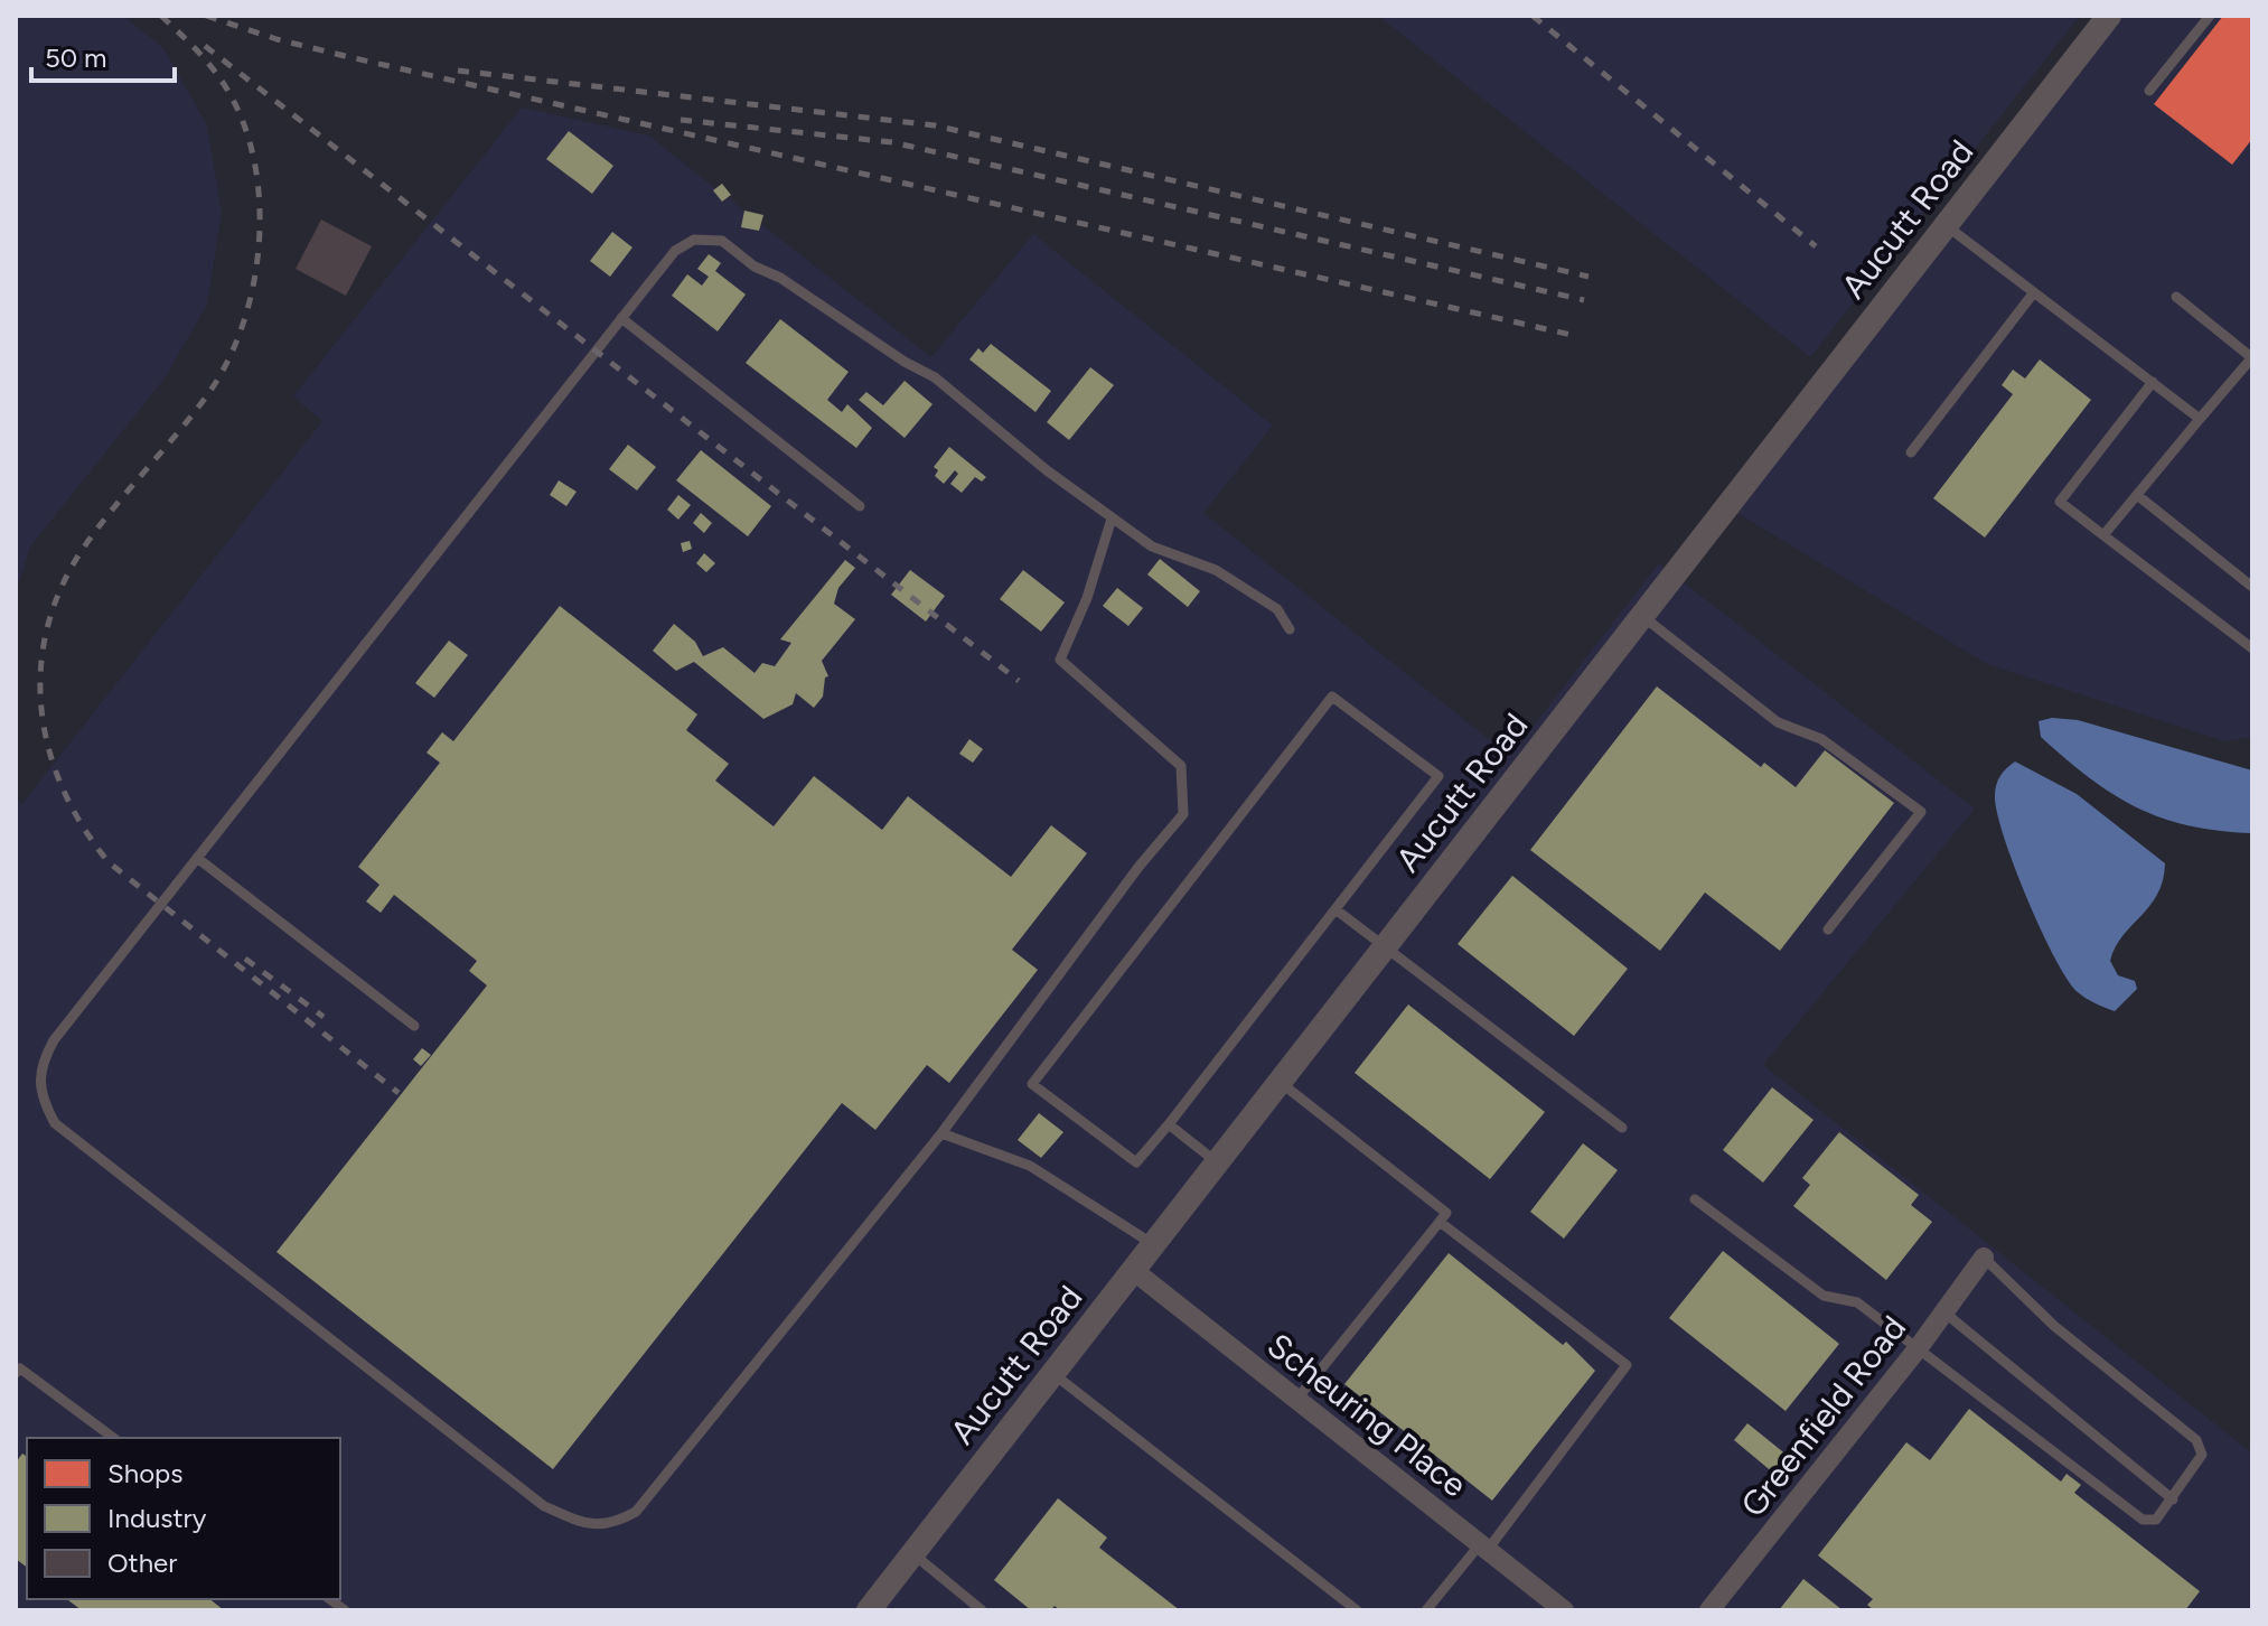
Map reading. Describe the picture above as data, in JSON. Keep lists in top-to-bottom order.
{
  "streets": {
    "street": ["Aucutt Road", "Scheuring Place", "Greenfield Road"]
  },
  "crossings": [
    ["Aucutt Road", "Scheuring Place"]
  ],
  "legend": ["Shops", "Industry", "Other"],
  "scale_bar": "50 m"
}
